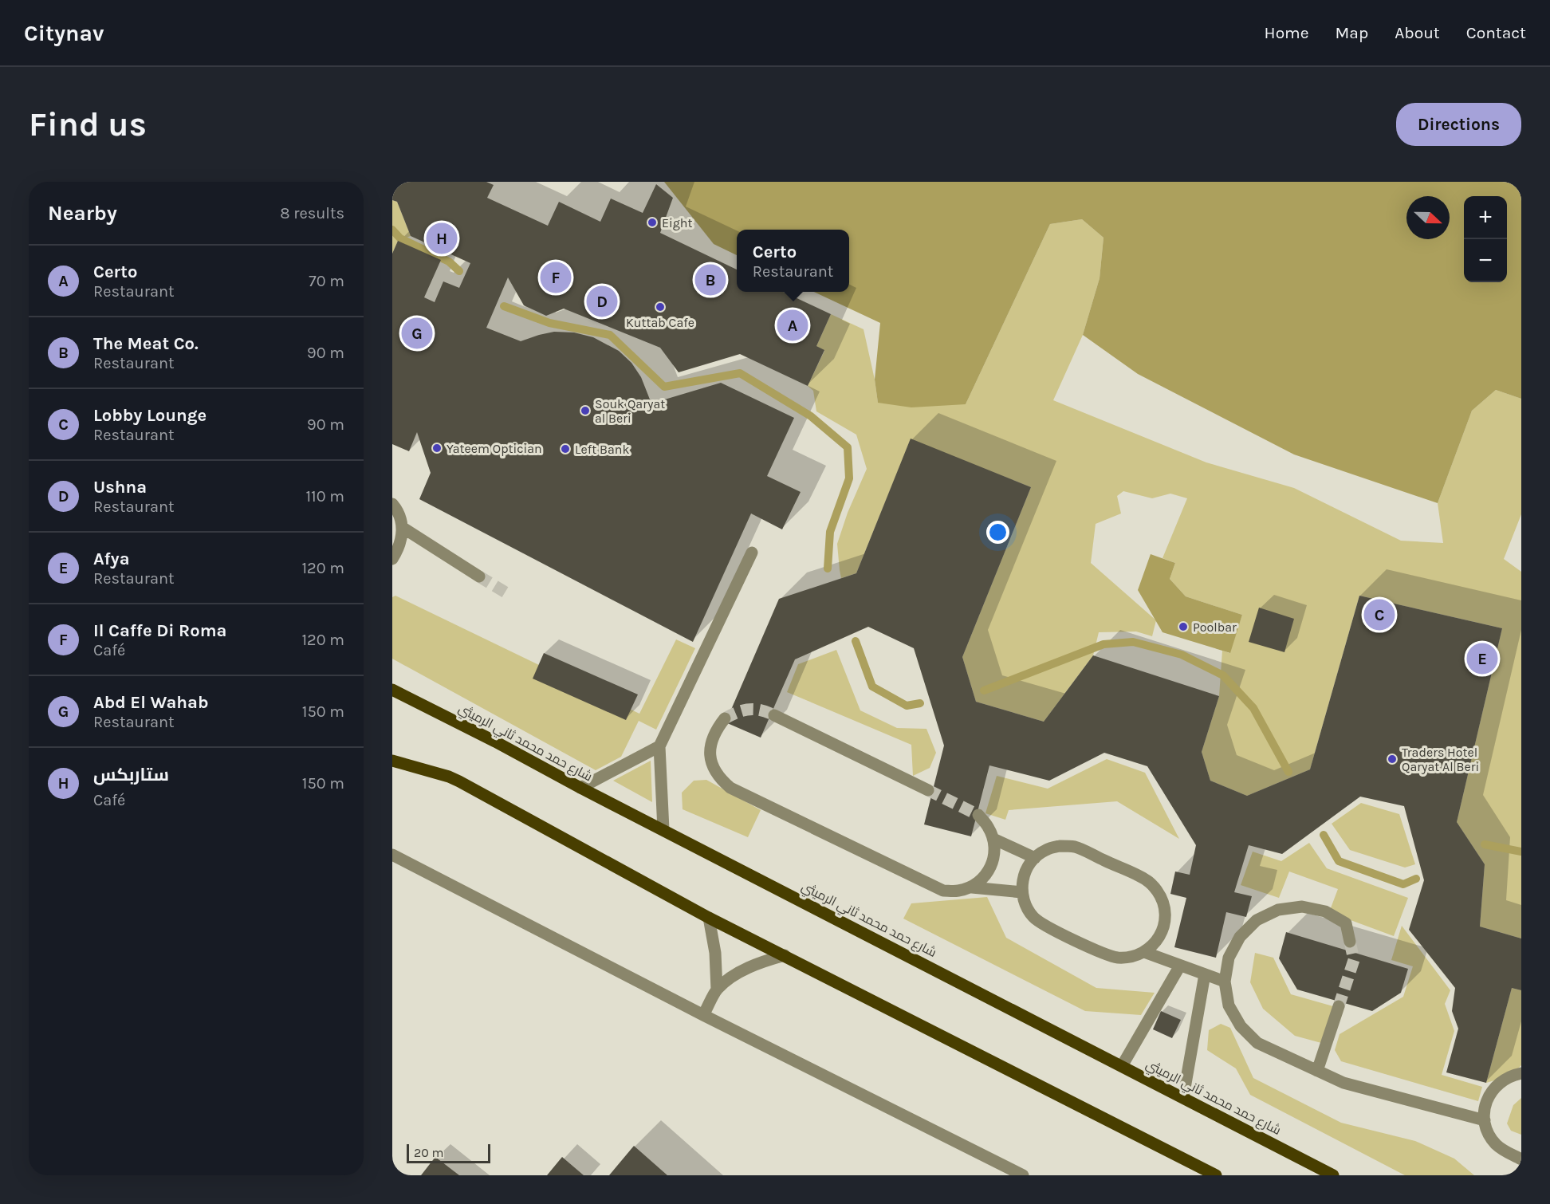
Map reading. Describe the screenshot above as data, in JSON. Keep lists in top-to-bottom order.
{
  "streets": {
    "main road": ["شارع حمد محمد ثاني الرميثي"]
  },
  "places": [
    "Eight",
    "Kuttab Cafe",
    "Souk Qaryat al Beri",
    "Yateem Optician",
    "Left Bank",
    "Poolbar",
    "Traders Hotel Qaryat Al Beri"
  ],
  "scale_bar": "20 m",
  "north": "right",
  "page": {
    "header": "Citynav",
    "nav": [
      "Home",
      "Map",
      "About",
      "Contact"
    ],
    "buttons": "Directions",
    "title": "Find us",
    "heading": ["Nearby", "8 results"],
    "map_buttons": ["+", "−"],
    "pins": [
      "H",
      "F",
      "B",
      "D",
      "A",
      "G",
      "C",
      "E"
    ],
    "popup": ["Certo", "Restaurant"],
    "list": [
      {
        "mark": "A",
        "name": "Certo",
        "note": "Restaurant",
        "value": "70 m"
      },
      {
        "mark": "B",
        "name": "The Meat Co.",
        "note": "Restaurant",
        "value": "90 m"
      },
      {
        "mark": "C",
        "name": "Lobby Lounge",
        "note": "Restaurant",
        "value": "90 m"
      },
      {
        "mark": "D",
        "name": "Ushna",
        "note": "Restaurant",
        "value": "110 m"
      },
      {
        "mark": "E",
        "name": "Afya",
        "note": "Restaurant",
        "value": "120 m"
      },
      {
        "mark": "F",
        "name": "Il Caffe Di Roma",
        "note": "Café",
        "value": "120 m"
      },
      {
        "mark": "G",
        "name": "Abd El Wahab",
        "note": "Restaurant",
        "value": "150 m"
      },
      {
        "mark": "H",
        "name": "ستاربكس",
        "note": "Café",
        "value": "150 m"
      }
    ],
    "scale": "20 m"
  }
}
